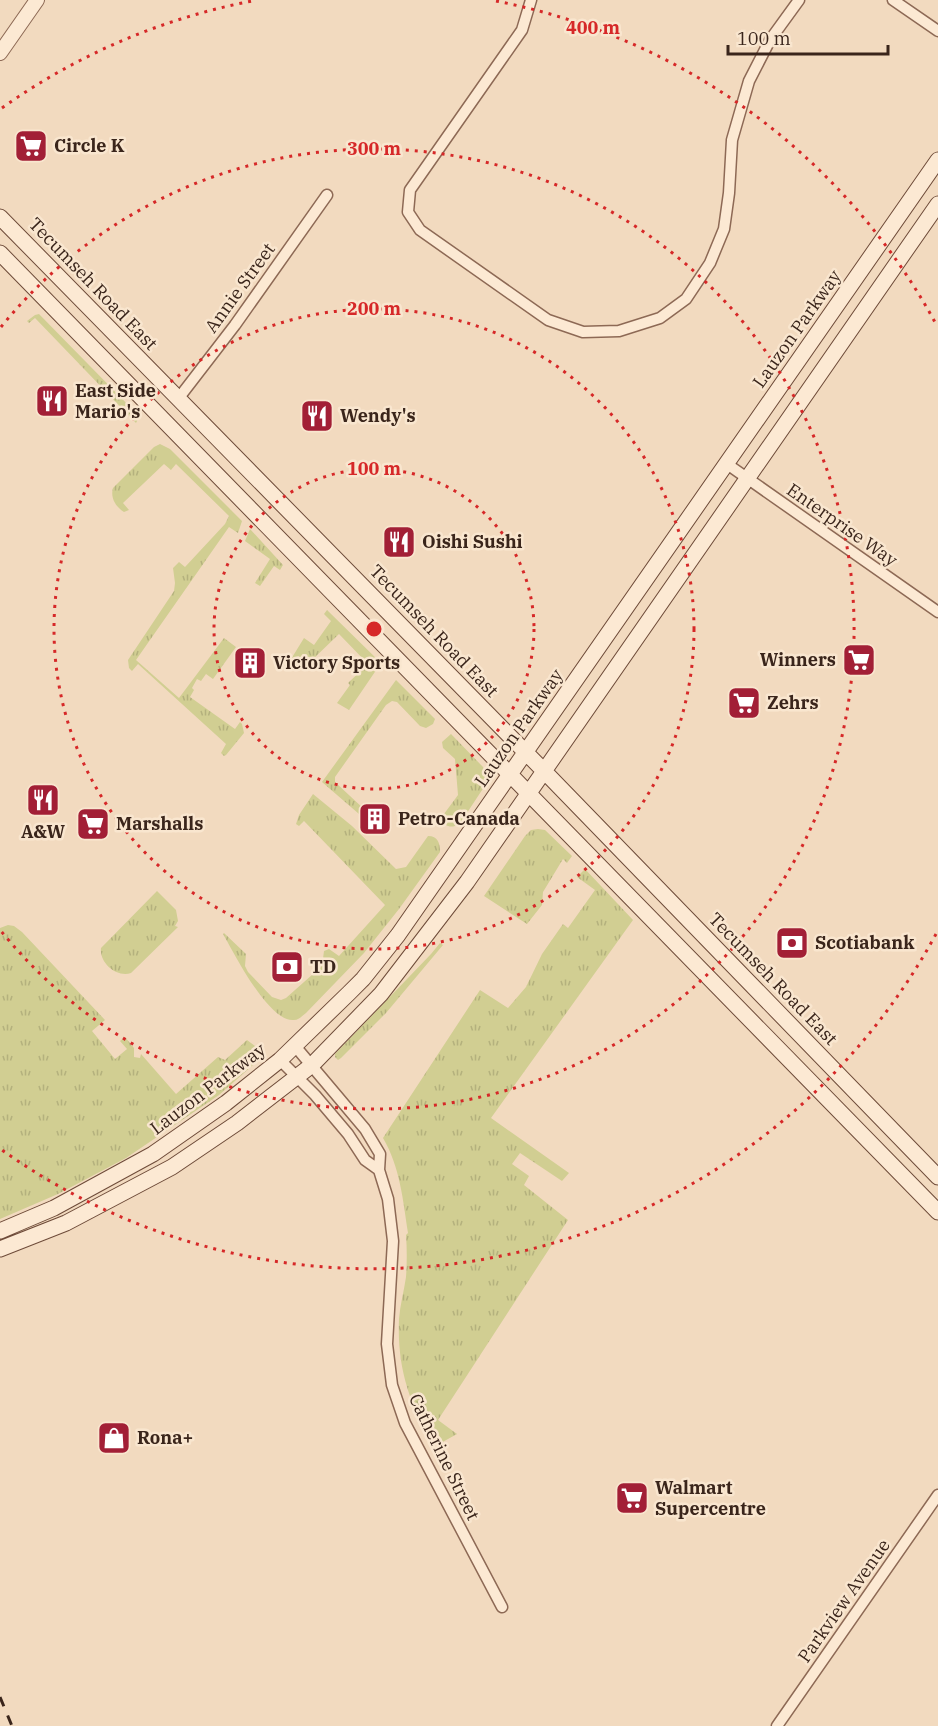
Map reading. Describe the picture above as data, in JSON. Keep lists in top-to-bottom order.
{
  "streets": {
    "main road": ["Tecumseh Road East", "Lauzon Parkway"],
    "street": [
      "Annie Street",
      "Enterprise Way",
      "Catherine Street",
      "Parkview Avenue"
    ]
  },
  "crossings": [
    ["Tecumseh Road East", "Annie Street"],
    ["Tecumseh Road East", "Lauzon Parkway"],
    ["Lauzon Parkway", "Enterprise Way"],
    ["Lauzon Parkway", "Catherine Street"]
  ],
  "places": {
    "supermarket": [
      "Circle K",
      "Winners",
      "Zehrs",
      "Marshalls",
      "Walmart Supercentre"
    ],
    "restaurant": [
      "East Side Mario's",
      "Wendy's",
      "Oishi Sushi",
      "A&W"
    ],
    "building": ["Victory Sports", "Petro-Canada"],
    "bank": ["Scotiabank", "TD"],
    "shop": ["Rona+"]
  },
  "scale_bar": "100 m",
  "rings": [
    "400 m",
    "300 m",
    "200 m",
    "100 m"
  ]
}
